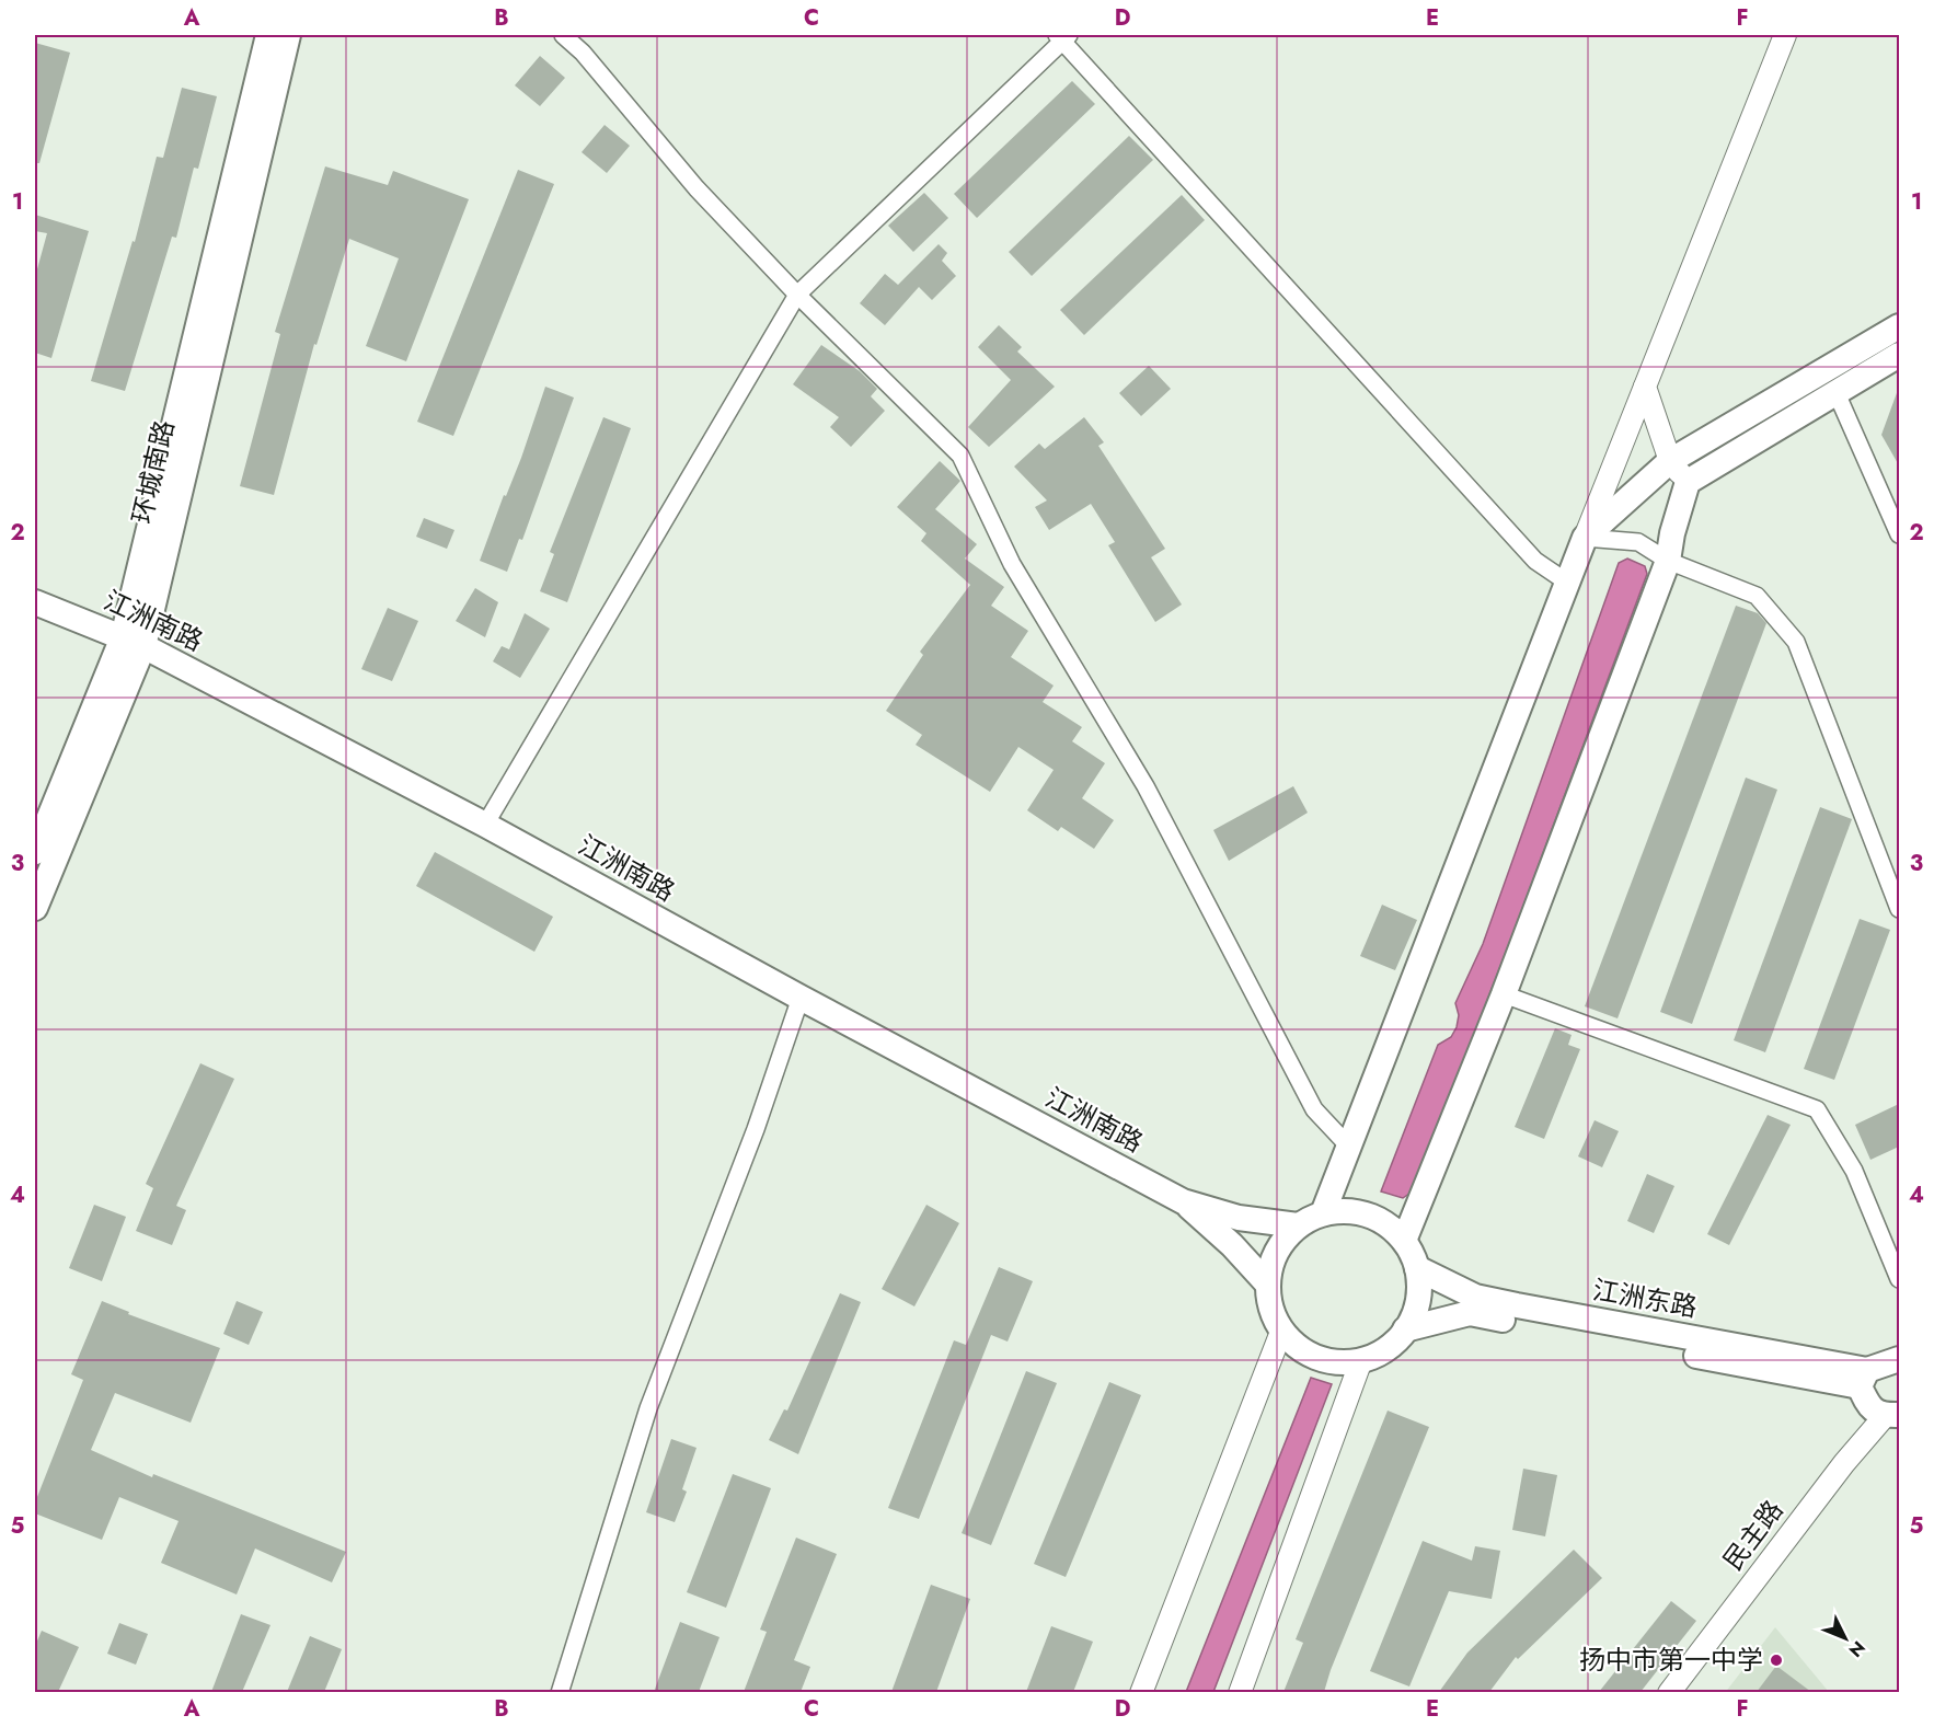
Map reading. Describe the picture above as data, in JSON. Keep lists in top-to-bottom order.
{
  "streets": {
    "main road": ["环城南路", "江洲南路", "江洲东路"],
    "street": ["民主路"]
  },
  "crossings": [
    ["环城南路", "江洲南路"]
  ],
  "places": ["扬中市第一中学"],
  "north": "bottom right",
  "grid": {
    "columns": [
      "A",
      "B",
      "C",
      "D",
      "E",
      "F"
    ],
    "rows": [
      "1",
      "2",
      "3",
      "4",
      "5"
    ]
  }
}
